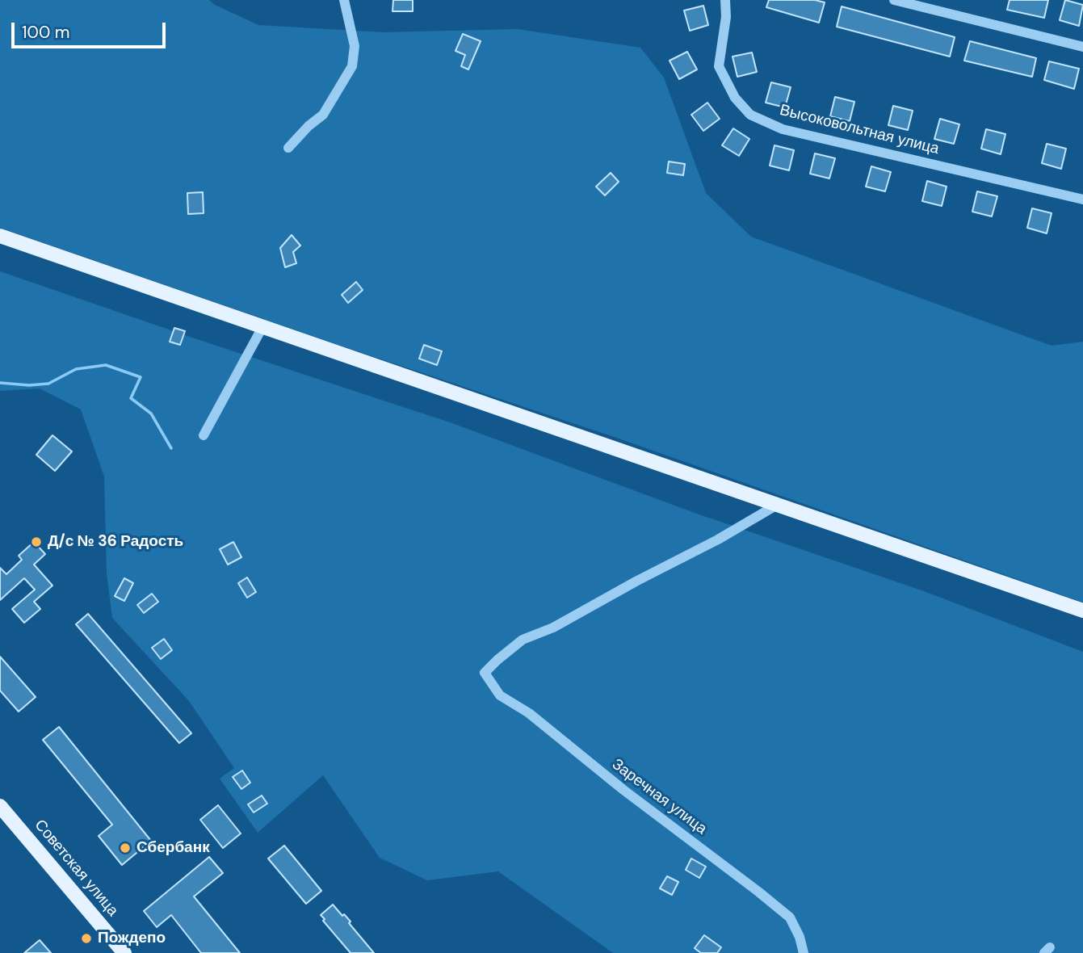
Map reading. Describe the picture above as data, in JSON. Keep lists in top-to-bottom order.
{
  "streets": {
    "main road": ["Советская улица"],
    "street": ["Высоковольтная улица", "Заречная улица"]
  },
  "places": ["Д/с № 36 Радость", "Сбербанк", "Пождепо"],
  "scale_bar": "100 m"
}
